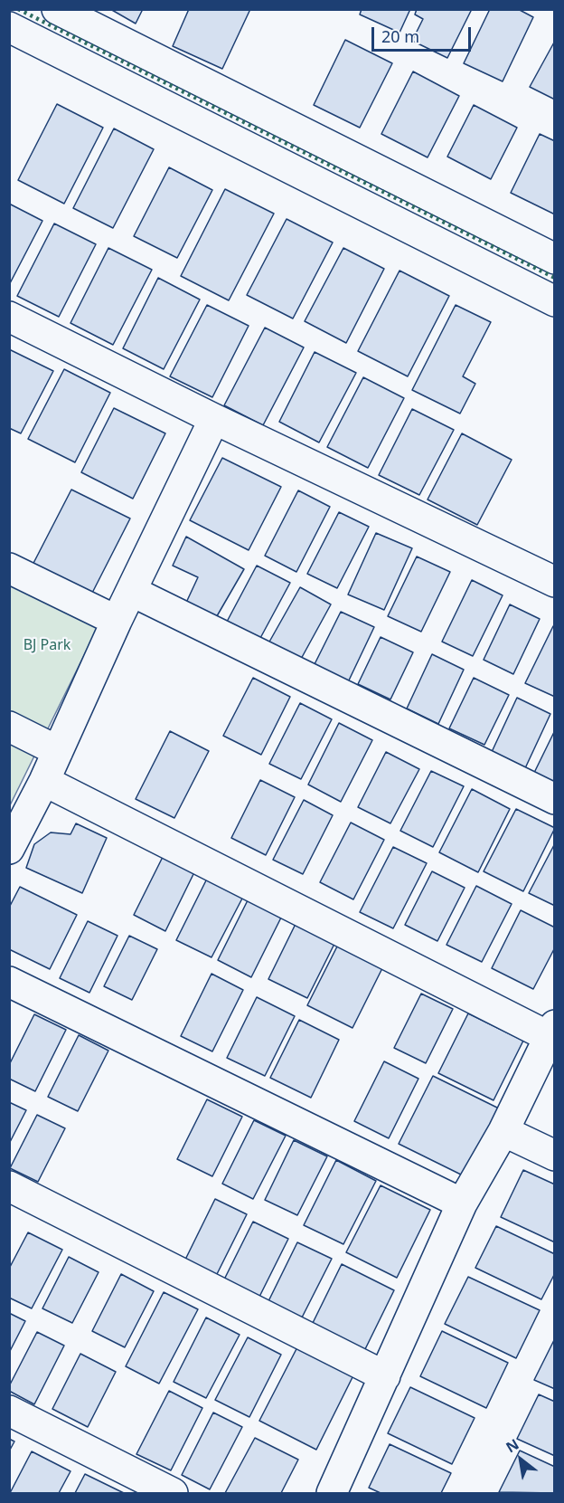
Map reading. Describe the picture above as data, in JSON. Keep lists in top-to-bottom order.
{
  "parks": ["BJ Park"],
  "scale_bar": "20 m",
  "north": "top left"
}
